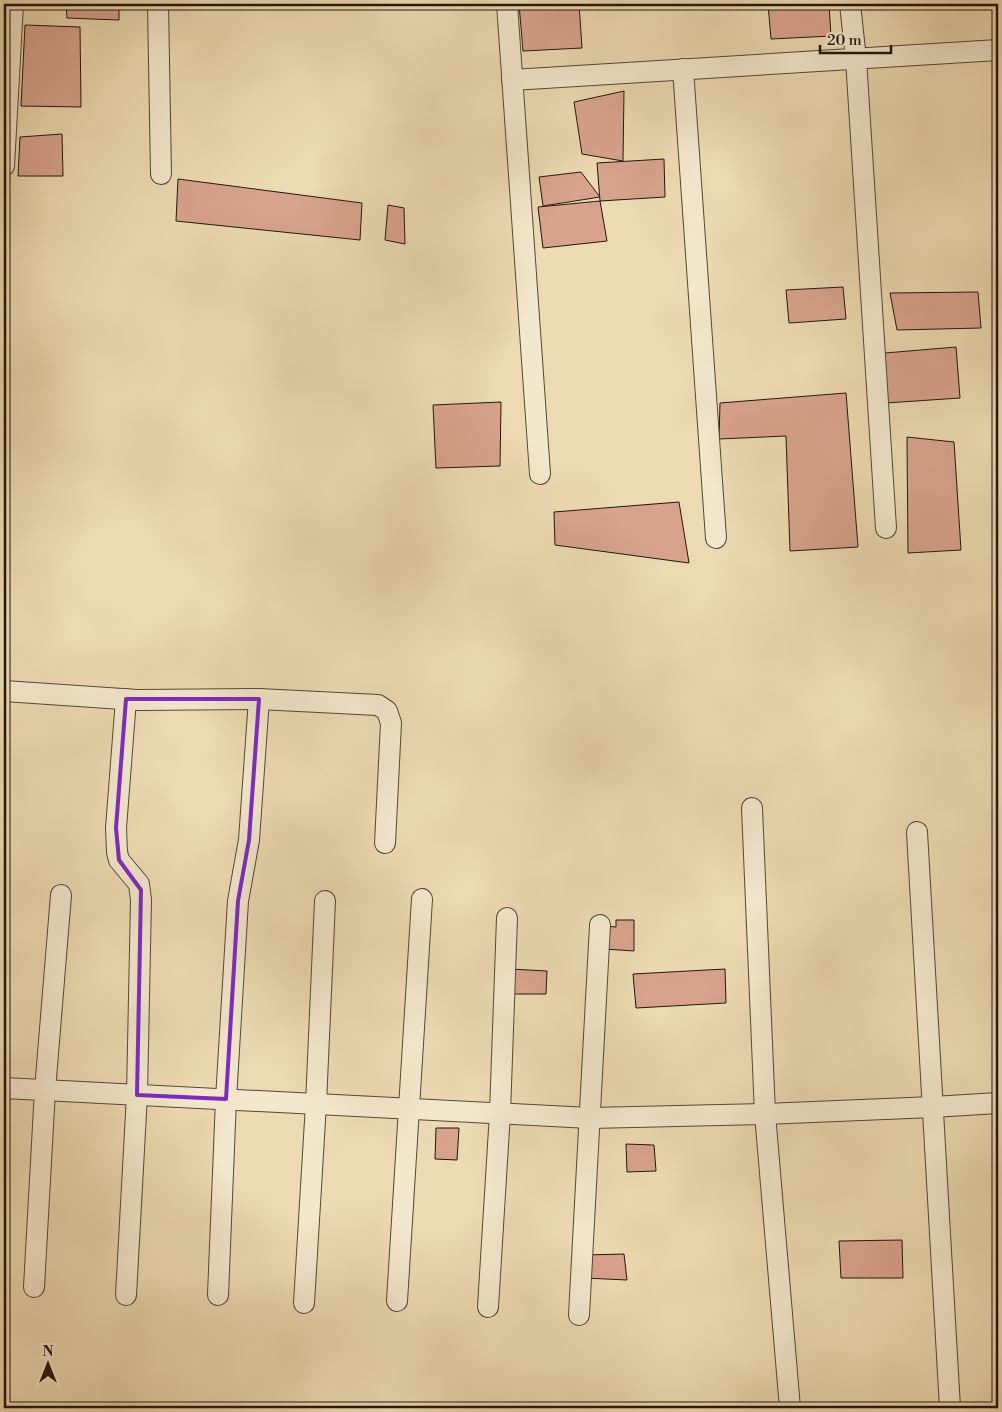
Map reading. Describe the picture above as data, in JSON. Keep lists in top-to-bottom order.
{
  "scale_bar": "20 m",
  "north": "top"
}
